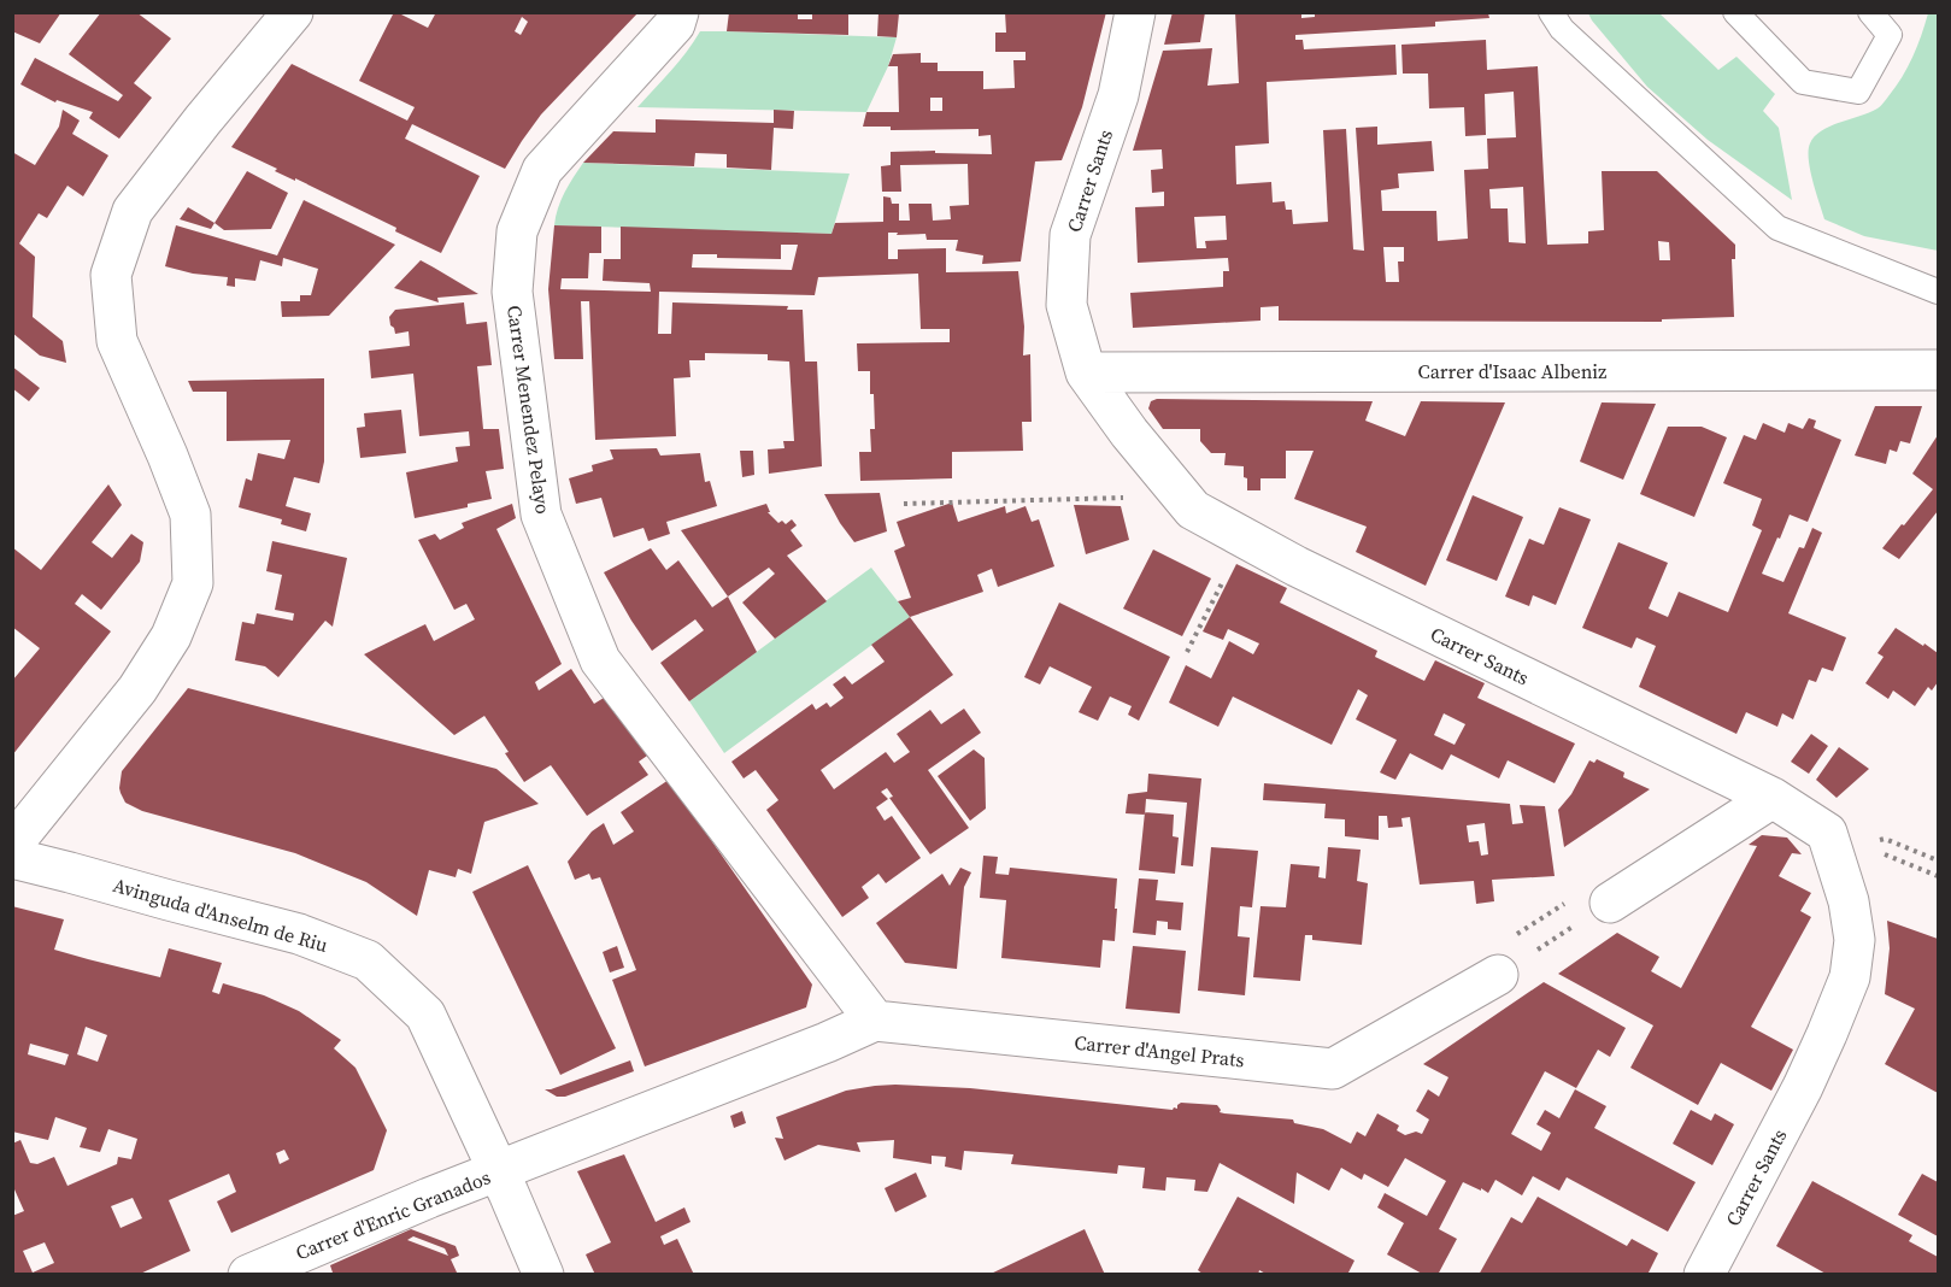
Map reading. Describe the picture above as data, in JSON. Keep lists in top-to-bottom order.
{
  "streets": {
    "street": [
      "Carrer Sants",
      "Carrer d'Isaac Albeniz",
      "Carrer Menendez Pelayo",
      "Avinguda d'Anselm de Riu",
      "Carrer d'Angel Prats",
      "Carrer d'Enric Granados"
    ]
  },
  "crossings": [
    ["Carrer Sants", "Carrer d'Isaac Albeniz"],
    ["Carrer Menendez Pelayo", "Carrer d'Angel Prats"],
    ["Avinguda d'Anselm de Riu", "Carrer d'Enric Granados"]
  ]
}
